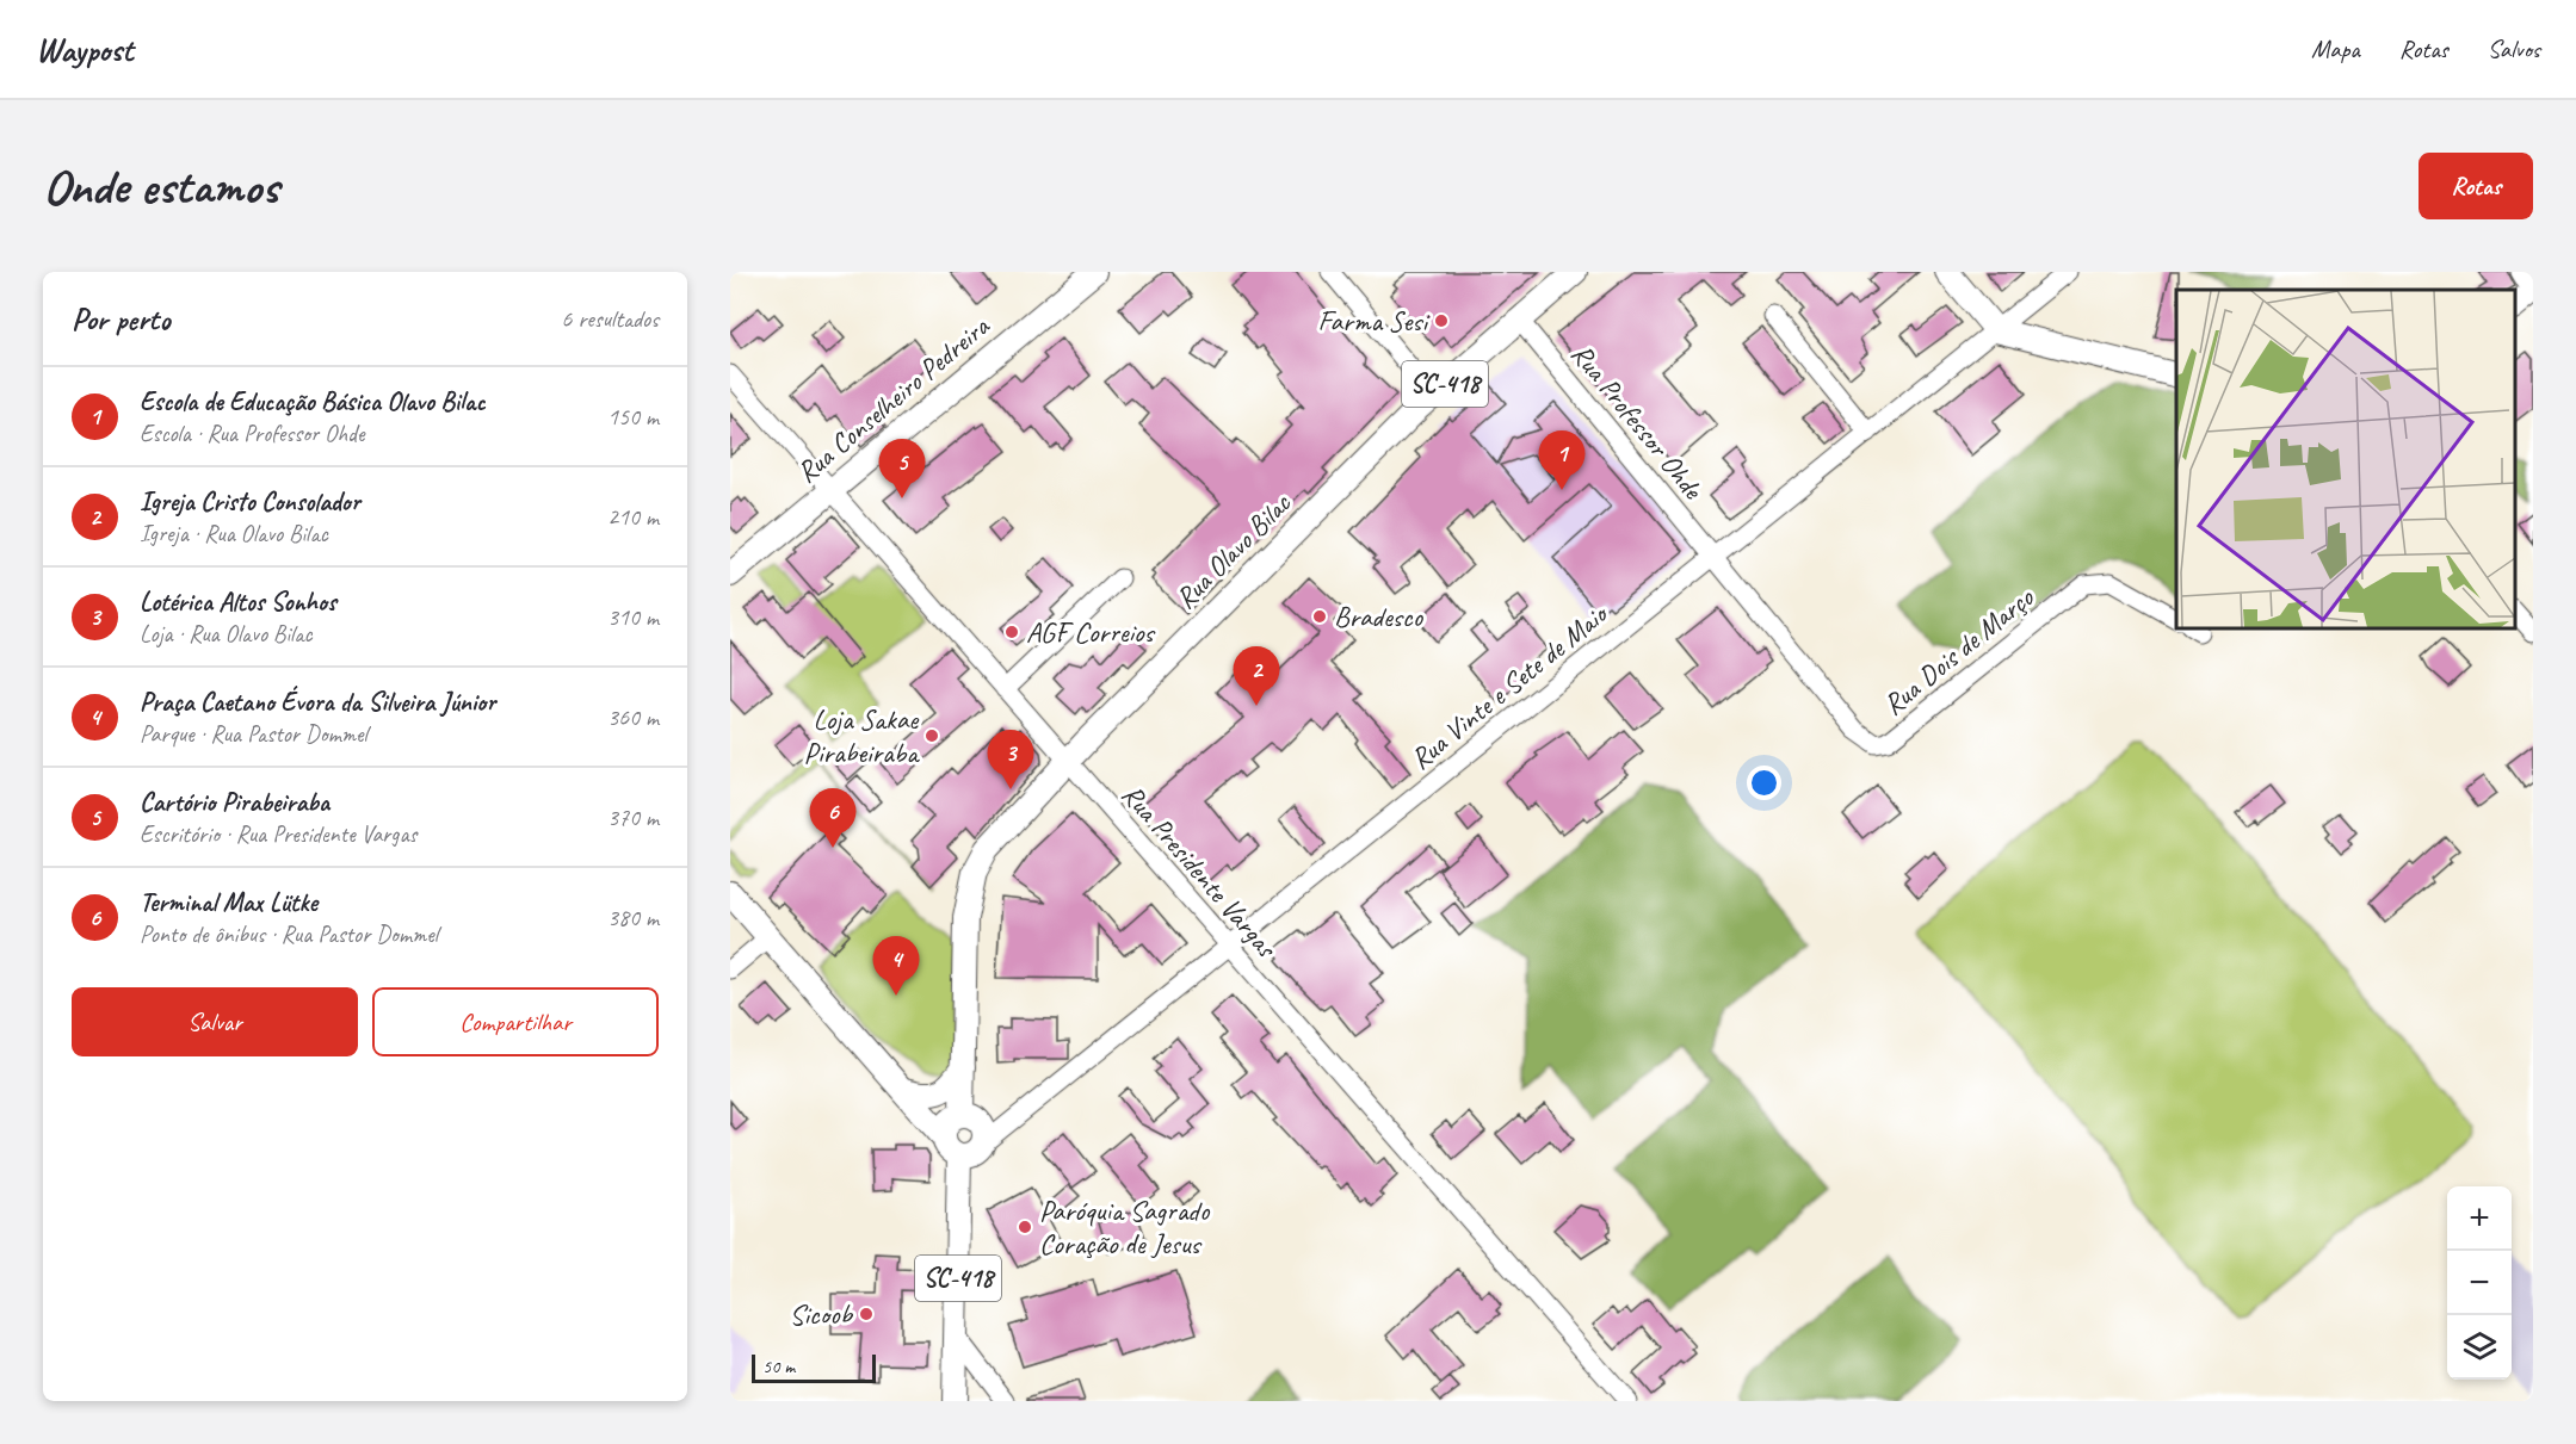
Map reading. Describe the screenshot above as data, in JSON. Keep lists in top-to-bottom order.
{
  "streets": {
    "main road": ["SC-418", "Rua Conselheiro Pedreira", "Rua Olavo Bilac"],
    "street": [
      "Rua Professor Ohde",
      "Rua Dois de Março",
      "Rua Vinte e Sete de Maio",
      "Rua Presidente Vargas"
    ]
  },
  "crossings": [
    ["SC-418", "Rua Olavo Bilac"],
    ["SC-418", "Rua Vinte e Sete de Maio"],
    ["Rua Conselheiro Pedreira", "Rua Presidente Vargas"],
    ["Rua Professor Ohde", "Rua Olavo Bilac"],
    ["Rua Professor Ohde", "Rua Dois de Março"],
    ["Rua Professor Ohde", "Rua Vinte e Sete de Maio"],
    ["Rua Olavo Bilac", "Rua Vinte e Sete de Maio"],
    ["Rua Olavo Bilac", "Rua Presidente Vargas"],
    ["Rua Dois de Março", "Rua Vinte e Sete de Maio"],
    ["Rua Vinte e Sete de Maio", "Rua Presidente Vargas"]
  ],
  "places": [
    "Farma Sesi",
    "Bradesco",
    "AGF Correios",
    "Loja Sakae Pirabeiraba",
    "Paróquia Sagrado Coração de Jesus",
    "Sicoob"
  ],
  "scale_bar": "50 m",
  "page": {
    "header": "Waypost",
    "nav": ["Mapa", "Rotas", "Salvos"],
    "buttons": [
      "Rotas",
      ["Salvar", "Compartilhar"]
    ],
    "title": "Onde estamos",
    "heading": ["Por perto", "6 resultados"],
    "list": [
      {
        "mark": "1",
        "name": "Escola de Educação Básica Olavo Bilac",
        "note": "Escola · Rua Professor Ohde",
        "value": "150 m"
      },
      {
        "mark": "2",
        "name": "Igreja Cristo Consolador",
        "note": "Igreja · Rua Olavo Bilac",
        "value": "210 m"
      },
      {
        "mark": "3",
        "name": "Lotérica Altos Sonhos",
        "note": "Loja · Rua Olavo Bilac",
        "value": "310 m"
      },
      {
        "mark": "4",
        "name": "Praça Caetano Évora da Silveira Júnior",
        "note": "Parque · Rua Pastor Dommel",
        "value": "360 m"
      },
      {
        "mark": "5",
        "name": "Cartório Pirabeiraba",
        "note": "Escritório · Rua Presidente Vargas",
        "value": "370 m"
      },
      {
        "mark": "6",
        "name": "Terminal Max Lütke",
        "note": "Ponto de ônibus · Rua Pastor Dommel",
        "value": "380 m"
      }
    ],
    "pins": [
      "1",
      "5",
      "2",
      "3",
      "6",
      "4"
    ],
    "map_buttons": ["+", "−"],
    "scale": "50 m"
  }
}
